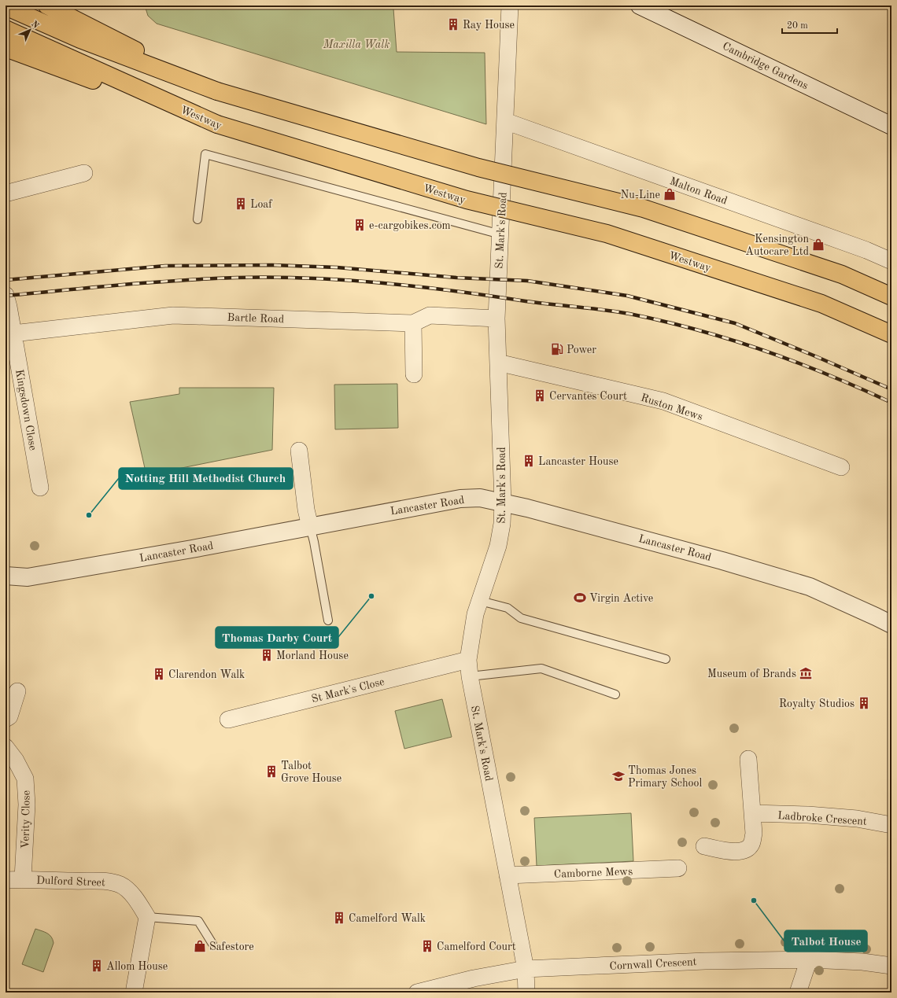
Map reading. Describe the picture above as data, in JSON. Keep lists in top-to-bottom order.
{
  "streets": {
    "highway": ["Westway"],
    "street": [
      "Cambridge Gardens",
      "Malton Road",
      "St. Mark's Road",
      "Bartle Road",
      "Ruston Mews",
      "Kingsdown Close",
      "Lancaster Road",
      "St Mark's Close",
      "Ladbroke Crescent",
      "Verity Close",
      "Camborne Mews",
      "Dulford Street",
      "Cornwall Crescent"
    ]
  },
  "crossings": [
    ["Malton Road", "St. Mark's Road"],
    ["St. Mark's Road", "Bartle Road"],
    ["St. Mark's Road", "Ruston Mews"],
    ["St. Mark's Road", "Lancaster Road"],
    ["St. Mark's Road", "St Mark's Close"],
    ["St. Mark's Road", "Camborne Mews"],
    ["St. Mark's Road", "Cornwall Crescent"],
    ["Bartle Road", "Kingsdown Close"],
    ["Verity Close", "Dulford Street"]
  ],
  "parks": ["Maxilla Walk"],
  "places": {
    "building": [
      "Ray House",
      "Loaf",
      "e-cargobikes.com",
      "Cervantes Court",
      "Lancaster House",
      "Morland House",
      "Clarendon Walk",
      "Royalty Studios",
      "Talbot Grove House",
      "Camelford Walk",
      "Camelford Court",
      "Allom House"
    ],
    "shop": ["Nu-Line", "Kensington Autocare Ltd", "Safestore"],
    "fuel station": ["Power"],
    "other": ["Notting Hill Methodist Church", "Thomas Darby Court", "Talbot House"],
    "sports": ["Virgin Active"],
    "museum": ["Museum of Brands"],
    "school or university": ["Thomas Jones Primary School"]
  },
  "scale_bar": "20 m",
  "north": "top right"
}
